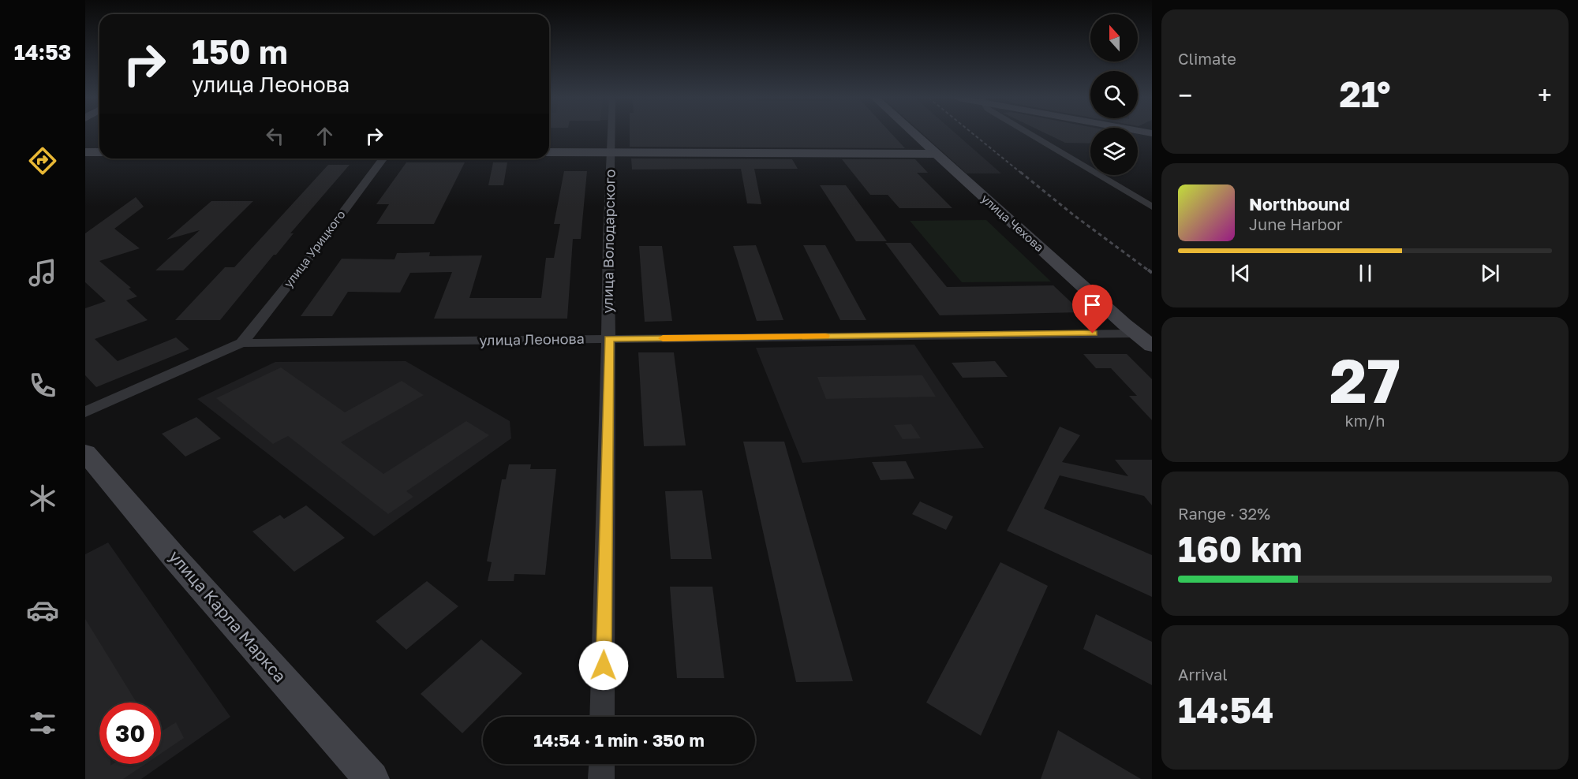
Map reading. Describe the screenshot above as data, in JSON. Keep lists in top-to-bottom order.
{
  "streets": {
    "street": [
      "улица Чехова",
      "улица Володарского",
      "улица Урицкого",
      "улица Леонова",
      "улица Карла Маркса"
    ]
  },
  "crossings": [
    ["улица Чехова", "улица Леонова"],
    ["улица Володарского", "улица Леонова"],
    ["улица Урицкого", "улица Леонова"]
  ],
  "north": "top",
  "page": {
    "tabs": "14:53",
    "tile": [
      "Climate",
      ["27", "km/h"],
      ["Range · 32%", "160 km"],
      ["Arrival", "14:54"]
    ],
    "turn": ["150 m", "улица Леонова"],
    "heat": ["−", "21°", "+"],
    "song": ["Northbound", "June Harbor"],
    "limit": "30",
    "trip": "14:54 · 1 min · 350 m"
  }
}
